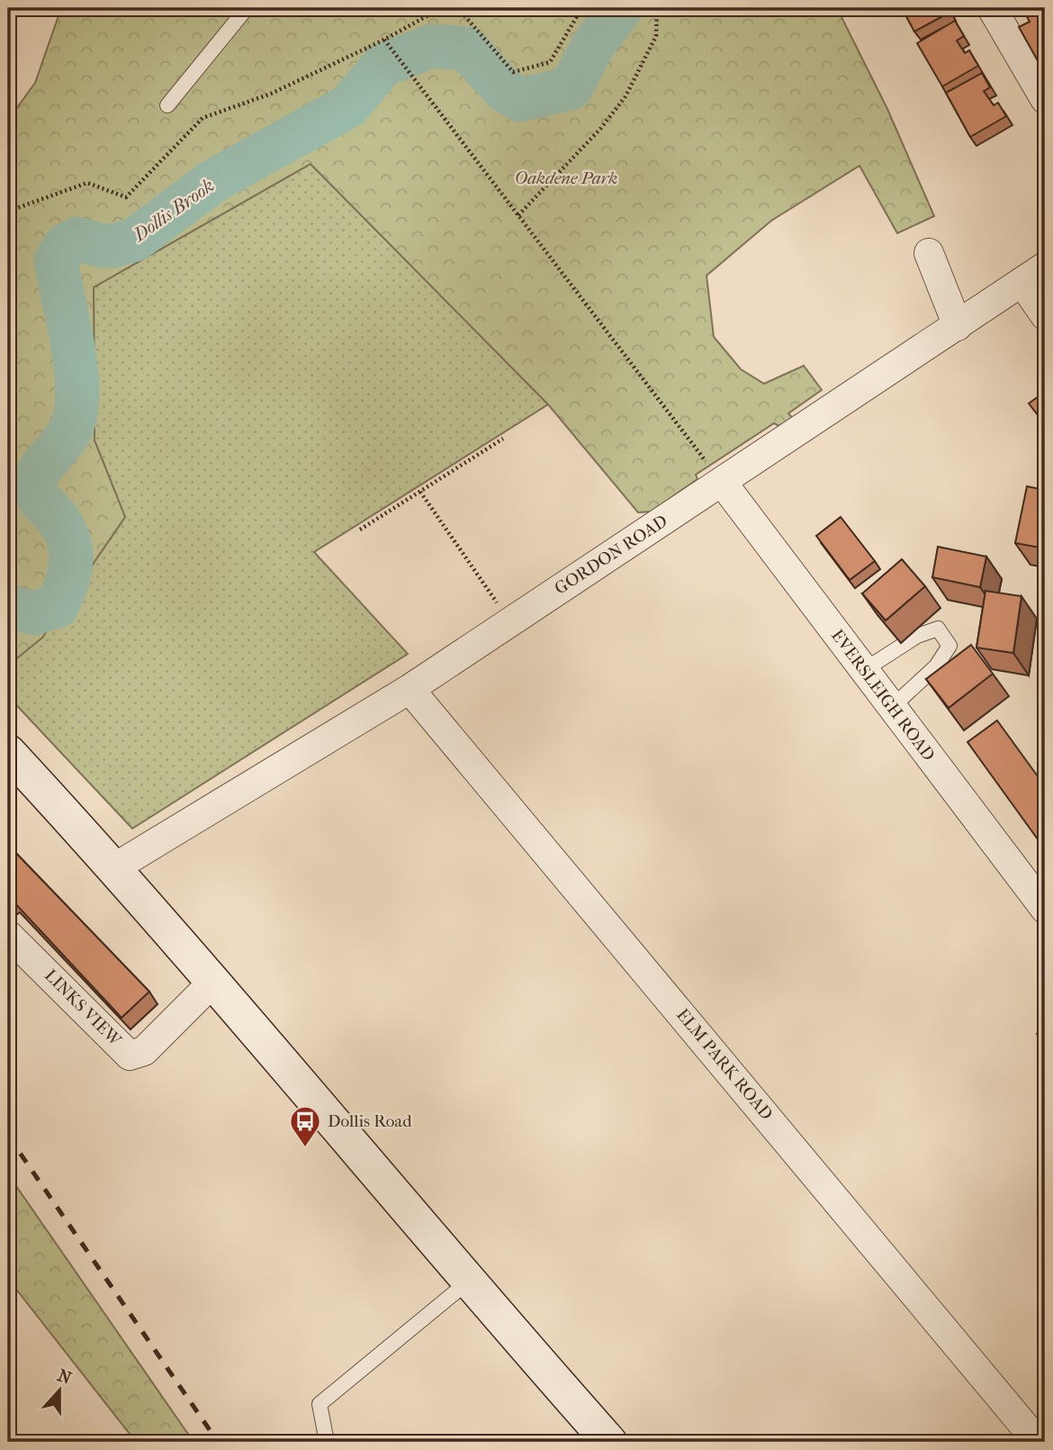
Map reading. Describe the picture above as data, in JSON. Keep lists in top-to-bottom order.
{
  "streets": {
    "street": [
      "GORDON ROAD",
      "EVERSLEIGH ROAD",
      "LINKS VIEW",
      "ELM PARK ROAD"
    ]
  },
  "crossings": [
    ["GORDON ROAD", "EVERSLEIGH ROAD"],
    ["GORDON ROAD", "ELM PARK ROAD"]
  ],
  "water": ["Dollis Brook"],
  "parks": ["Oakdene Park"],
  "places": {
    "bus stop": ["Dollis Road"]
  },
  "north": "top"
}
